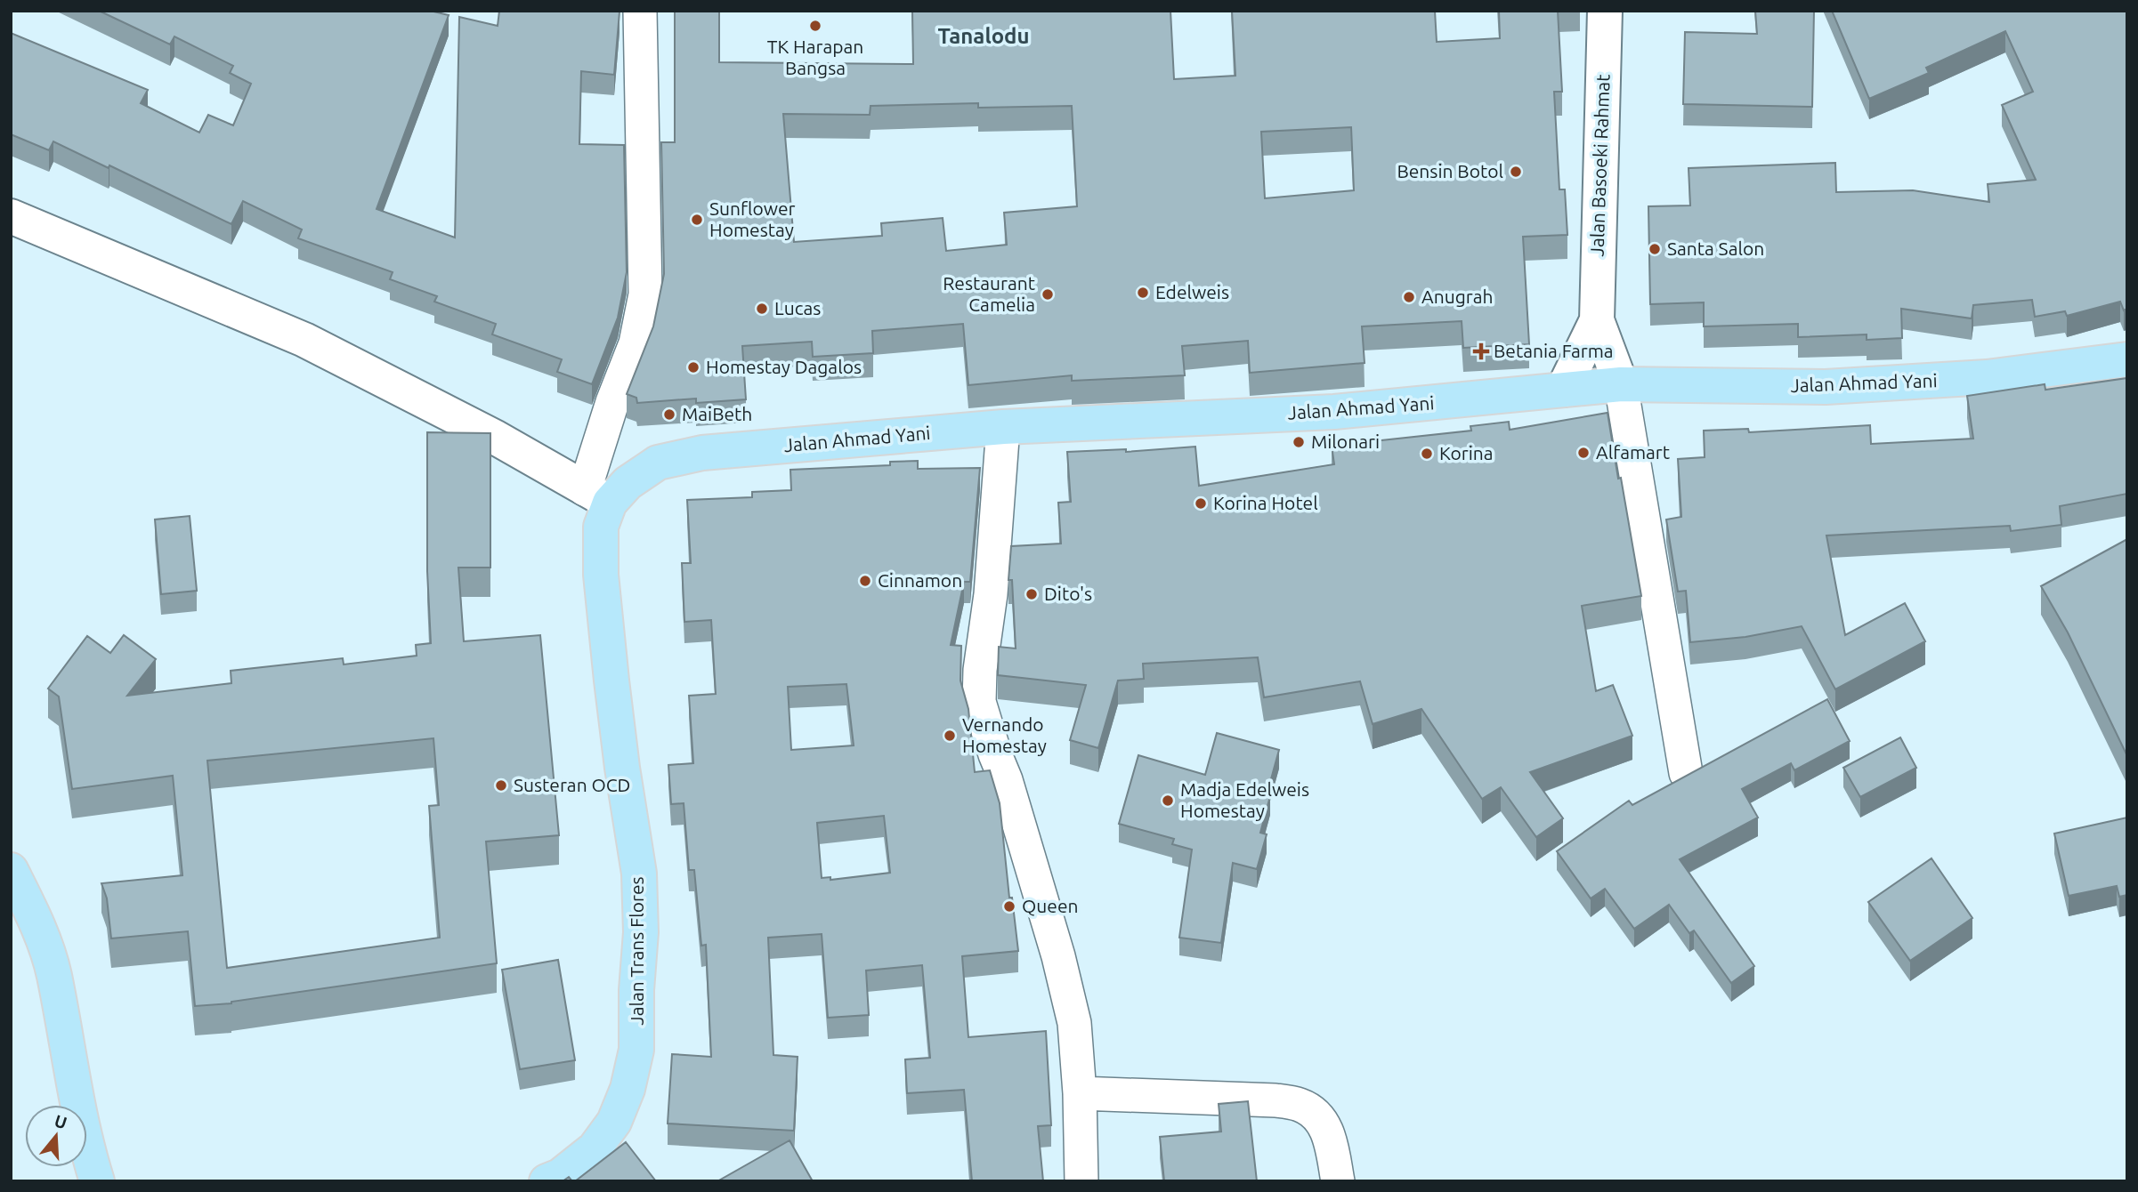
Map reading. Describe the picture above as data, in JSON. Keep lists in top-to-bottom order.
{
  "streets": {
    "highway": ["Jalan Ahmad Yani", "Jalan Trans Flores"],
    "street": ["Jalan Basoeki Rahmat"]
  },
  "crossings": [
    ["Jalan Ahmad Yani", "Jalan Trans Flores"]
  ],
  "districts": ["Tanalodu"],
  "places": {
    "other": [
      "TK Harapan Bangsa",
      "Bensin Botol",
      "Sunflower Homestay",
      "Santa Salon",
      "Edelweis",
      "Restaurant Camelia",
      "Anugrah",
      "Lucas",
      "Homestay Dagalos",
      "MaiBeth",
      "Milonari",
      "Alfamart",
      "Korina",
      "Korina Hotel",
      "Cinnamon",
      "Dito's",
      "Vernando Homestay",
      "Susteran OCD",
      "Madja Edelweis Homestay",
      "Queen"
    ],
    "health": ["Betania Farma"]
  },
  "north": "top"
}
